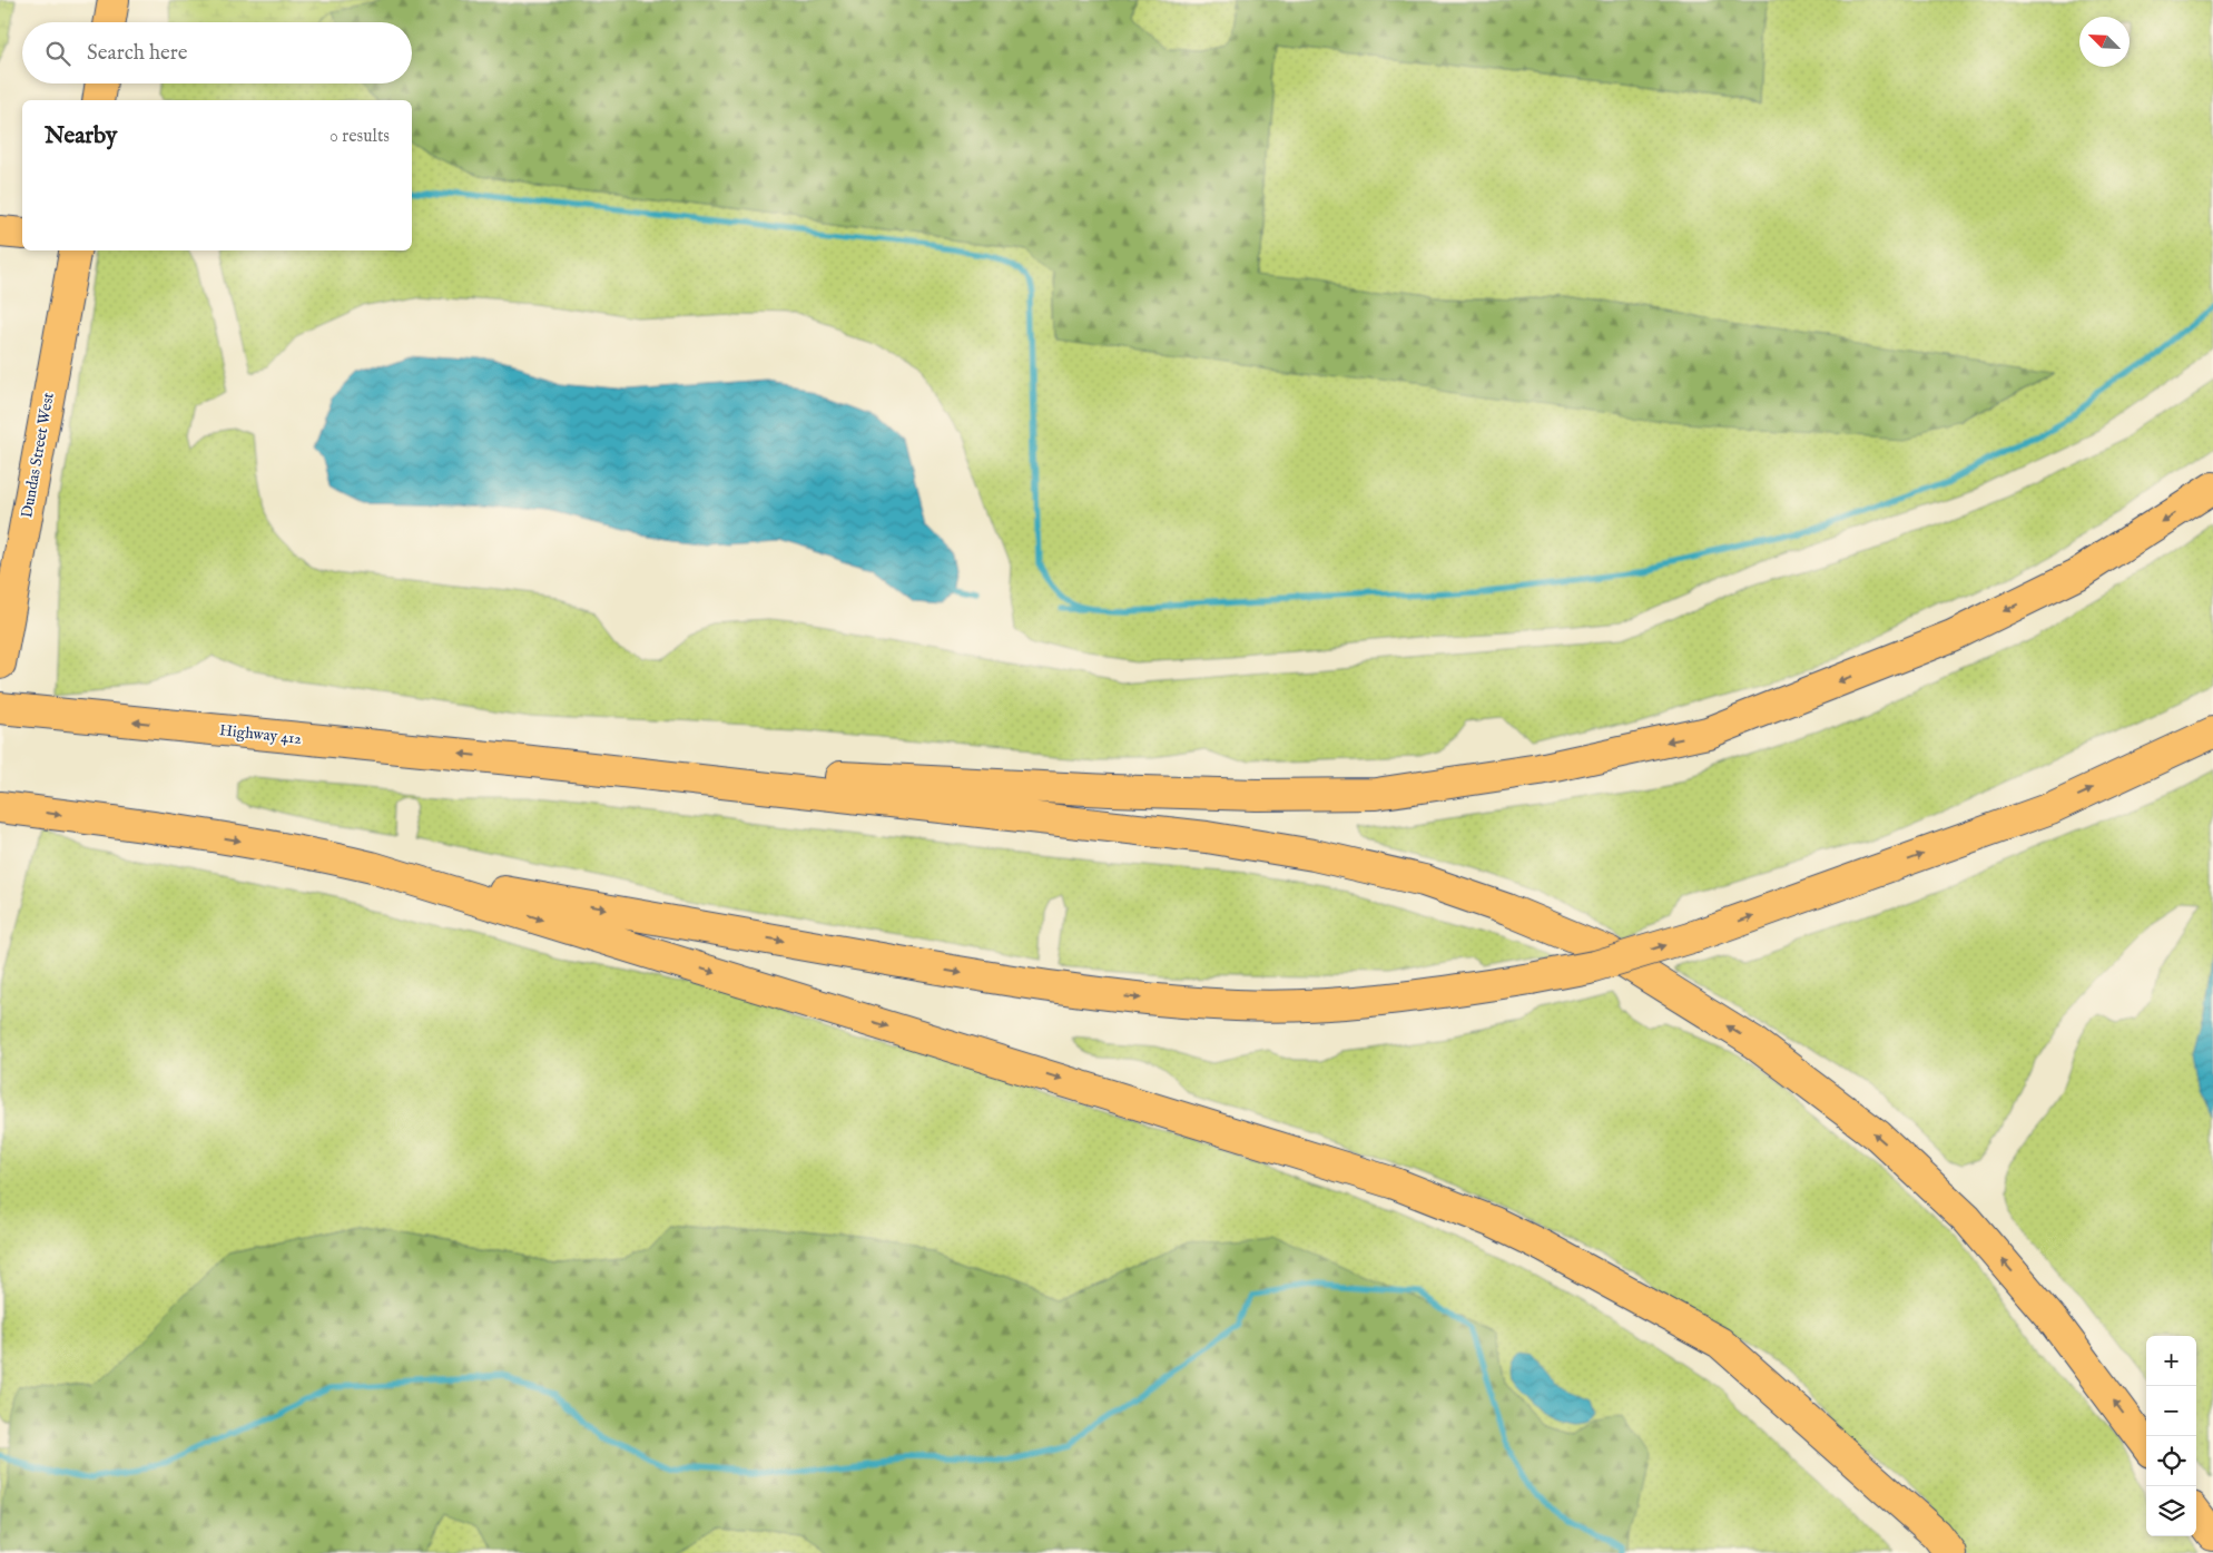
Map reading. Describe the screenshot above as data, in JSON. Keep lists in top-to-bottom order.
{
  "streets": {
    "main road": ["Dundas Street West", "Highway 412"]
  },
  "north": "top left",
  "page": {
    "search": "Search here",
    "heading": ["Nearby", "0 results"],
    "map_buttons": ["+", "−"]
  }
}
